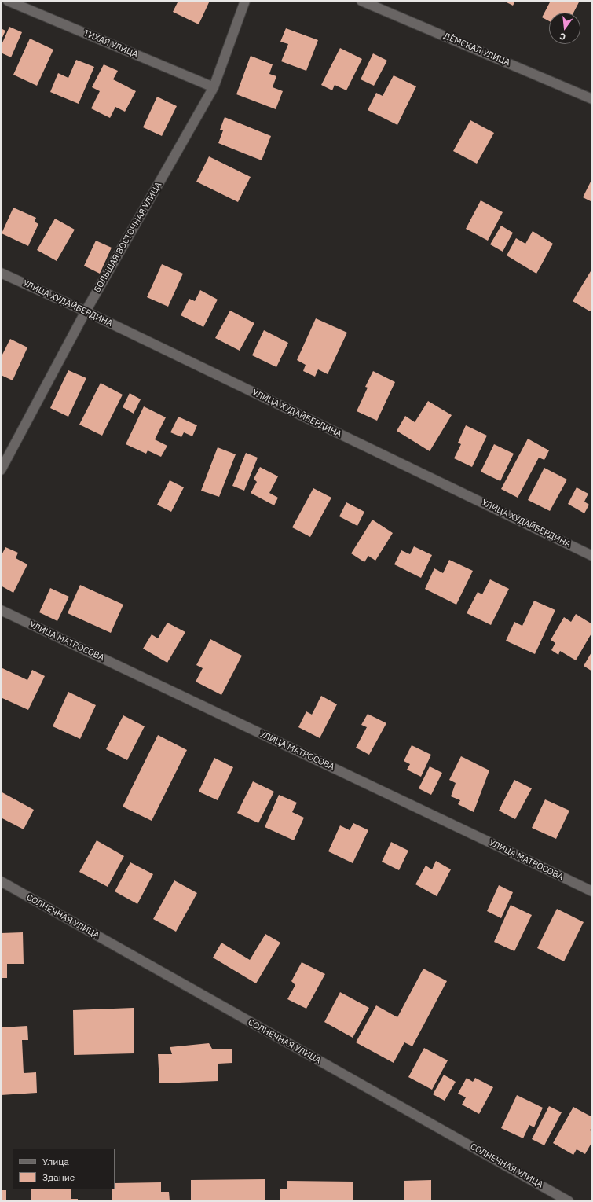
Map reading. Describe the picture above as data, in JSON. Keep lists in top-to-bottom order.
{
  "streets": {
    "street": [
      "ТИХАЯ УЛИЦА",
      "ДЁМСКАЯ УЛИЦА",
      "БОЛЬШАЯ ВОСТОЧНАЯ УЛИЦА",
      "УЛИЦА ХУДАЙБЕРДИНА",
      "УЛИЦА МАТРОСОВА",
      "СОЛНЕЧНАЯ УЛИЦА"
    ]
  },
  "crossings": [
    ["ТИХАЯ УЛИЦА", "БОЛЬШАЯ ВОСТОЧНАЯ УЛИЦА"],
    ["БОЛЬШАЯ ВОСТОЧНАЯ УЛИЦА", "УЛИЦА ХУДАЙБЕРДИНА"]
  ],
  "legend": ["Улица", "Здание"],
  "north": "bottom"
}
